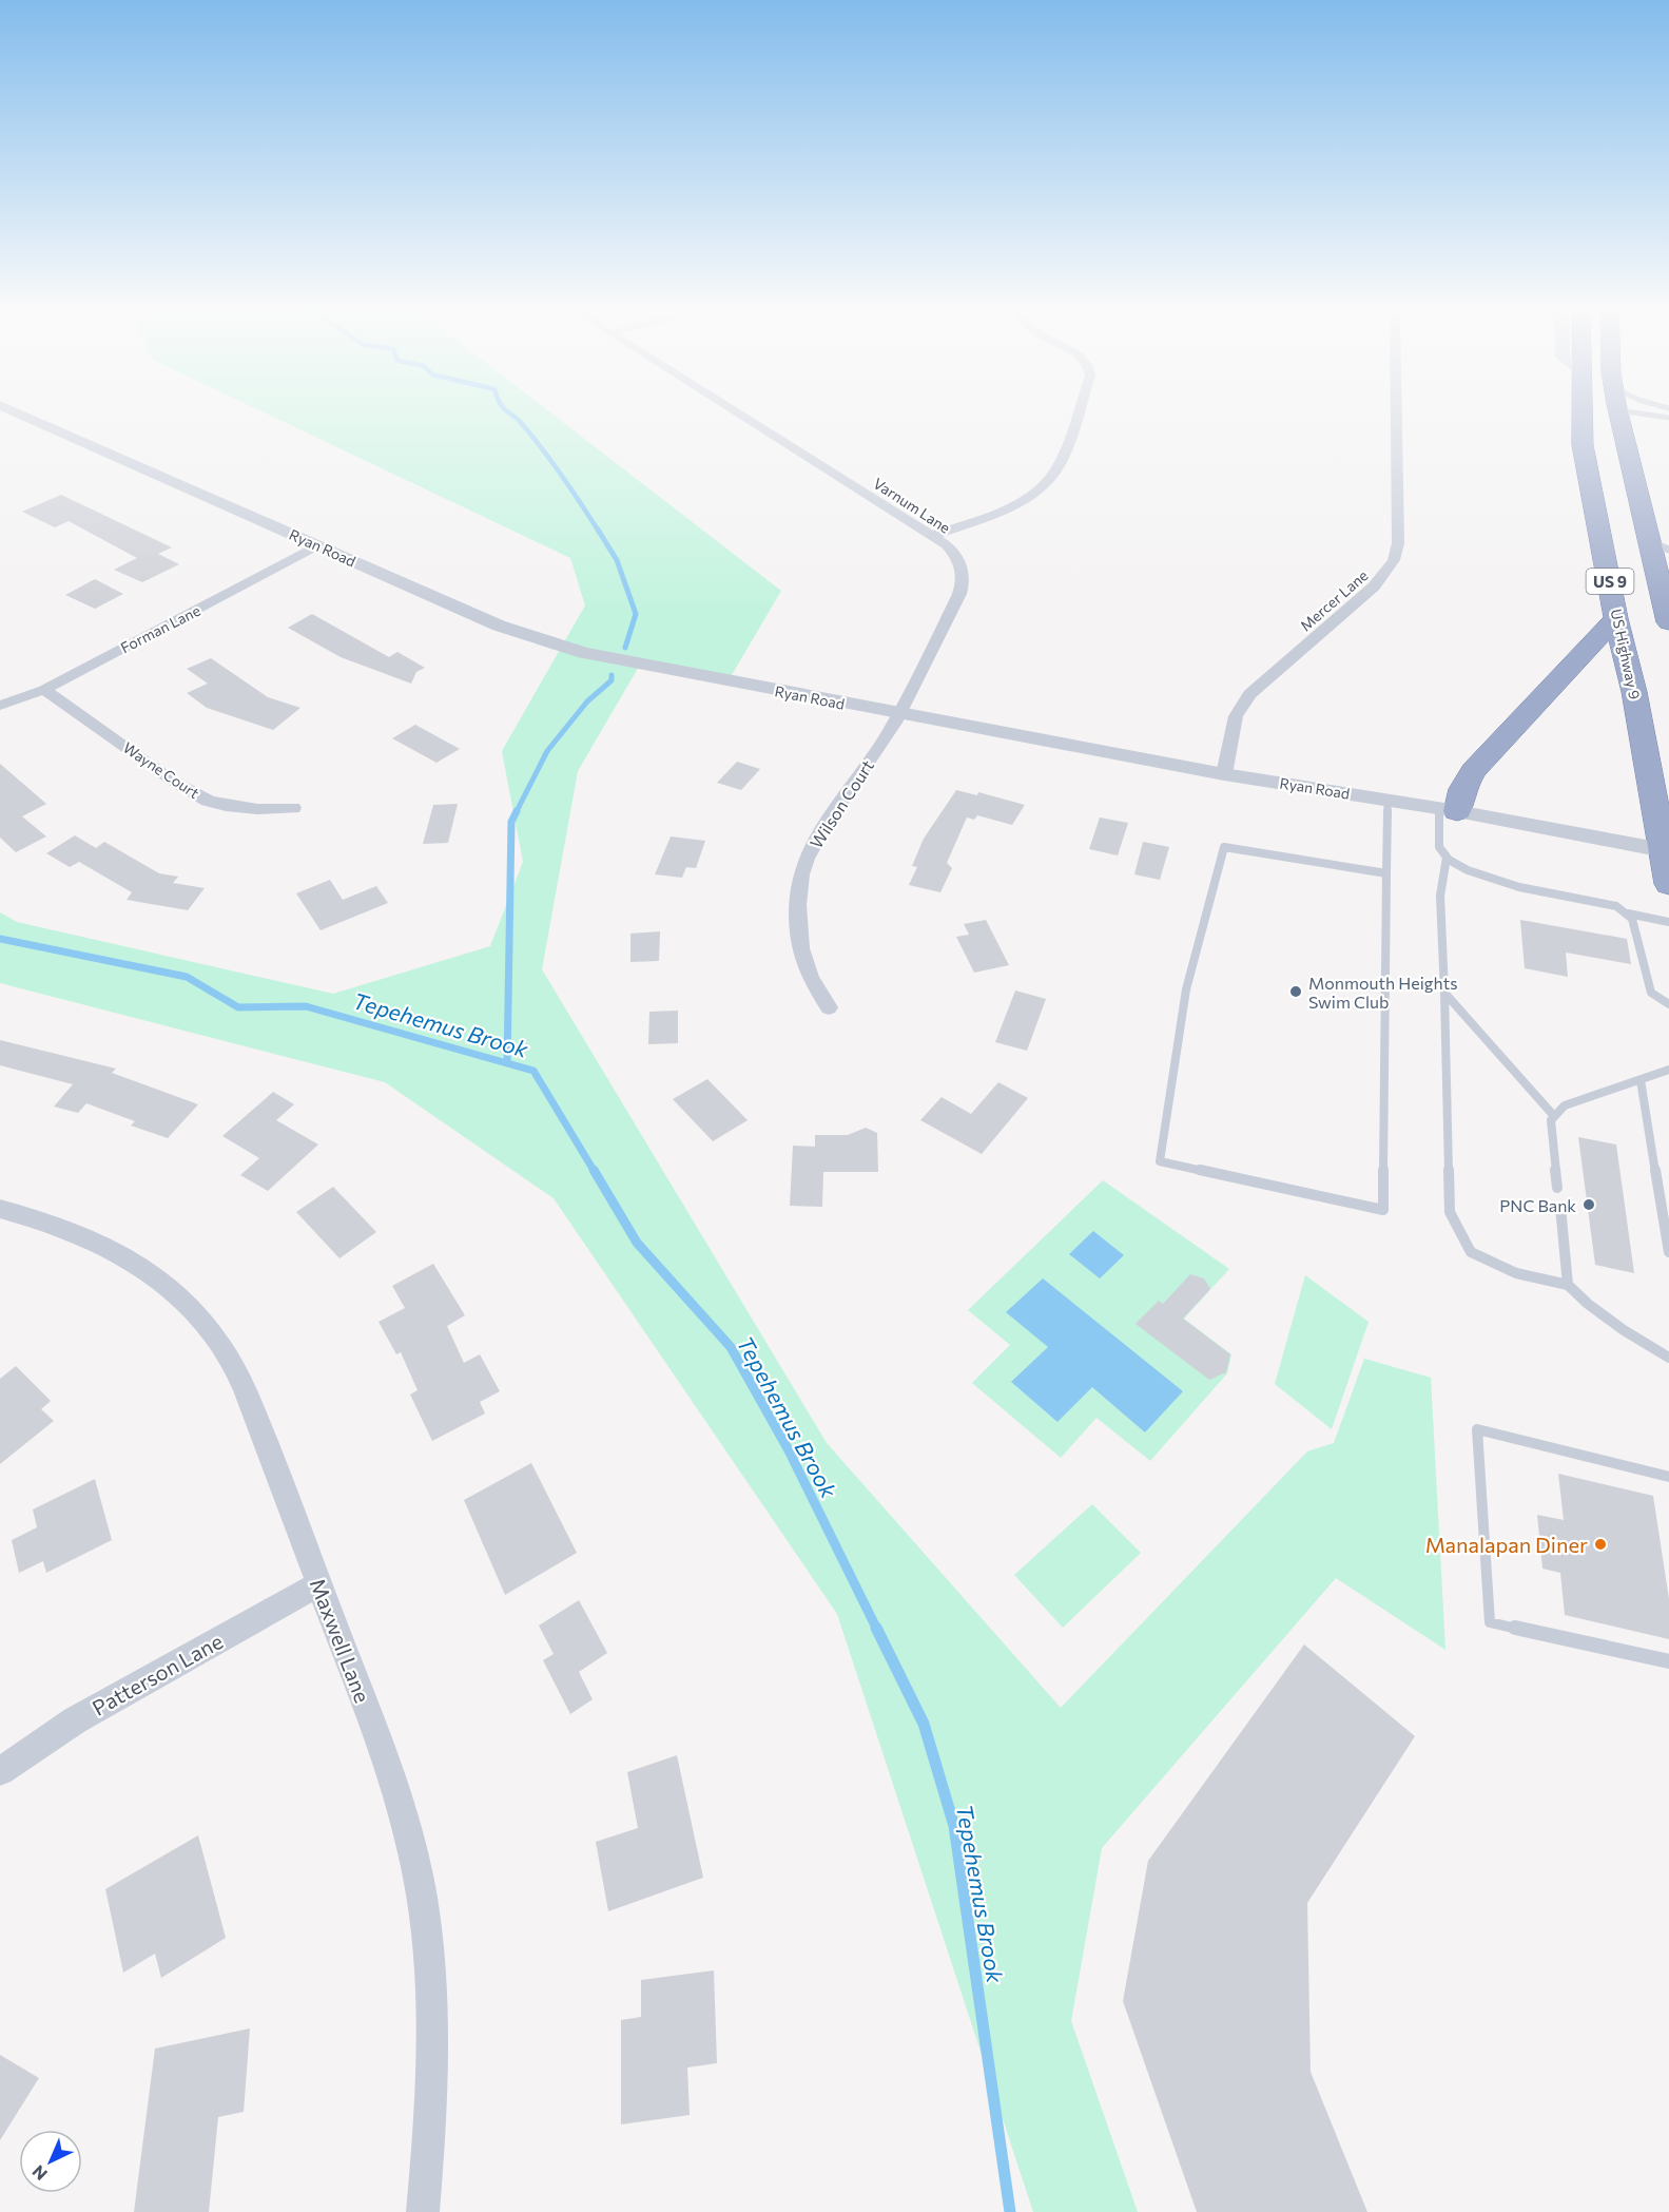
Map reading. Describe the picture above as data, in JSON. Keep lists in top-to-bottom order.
{
  "streets": {
    "highway": ["US 9", "US Highway 9"],
    "street": [
      "Varnum Lane",
      "Ryan Road",
      "Mercer Lane",
      "Forman Lane",
      "Wayne Court",
      "Wilson Court",
      "Maxwell Lane",
      "Patterson Lane"
    ]
  },
  "crossings": [
    ["Varnum Lane", "Ryan Road"],
    ["Varnum Lane", "Wilson Court"],
    ["Ryan Road", "Mercer Lane"],
    ["Ryan Road", "Forman Lane"],
    ["Ryan Road", "US Highway 9"],
    ["Ryan Road", "Wilson Court"],
    ["Forman Lane", "Wayne Court"],
    ["Maxwell Lane", "Patterson Lane"]
  ],
  "water": ["Tepehemus Brook"],
  "places": ["Monmouth Heights Swim Club", "PNC Bank", "Manalapan Diner"],
  "north": "bottom left"
}
